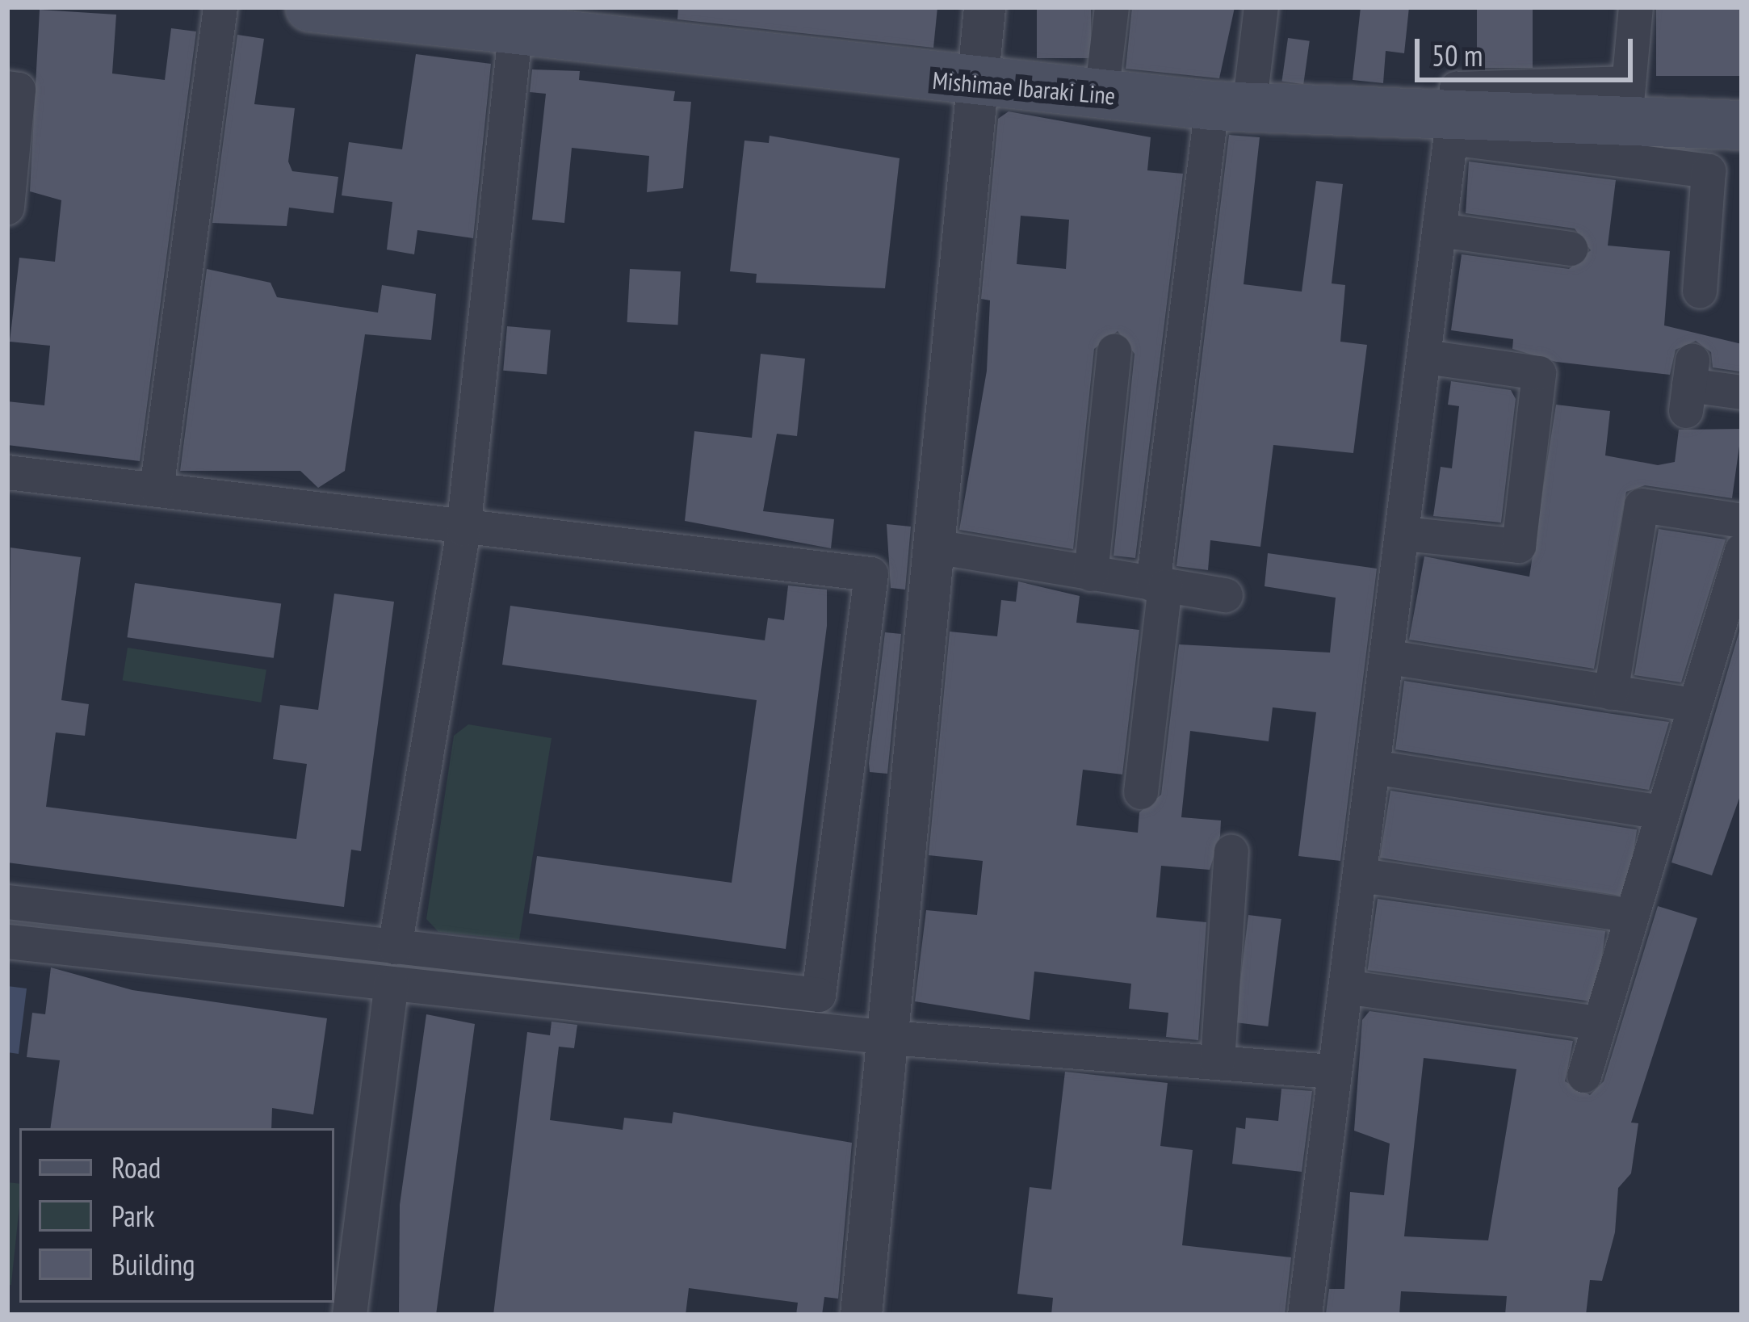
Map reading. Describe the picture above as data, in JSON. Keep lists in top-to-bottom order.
{
  "streets": {
    "main road": ["Mishimae Ibaraki Line"]
  },
  "legend": ["Road", "Park", "Building"],
  "scale_bar": "50 m"
}
